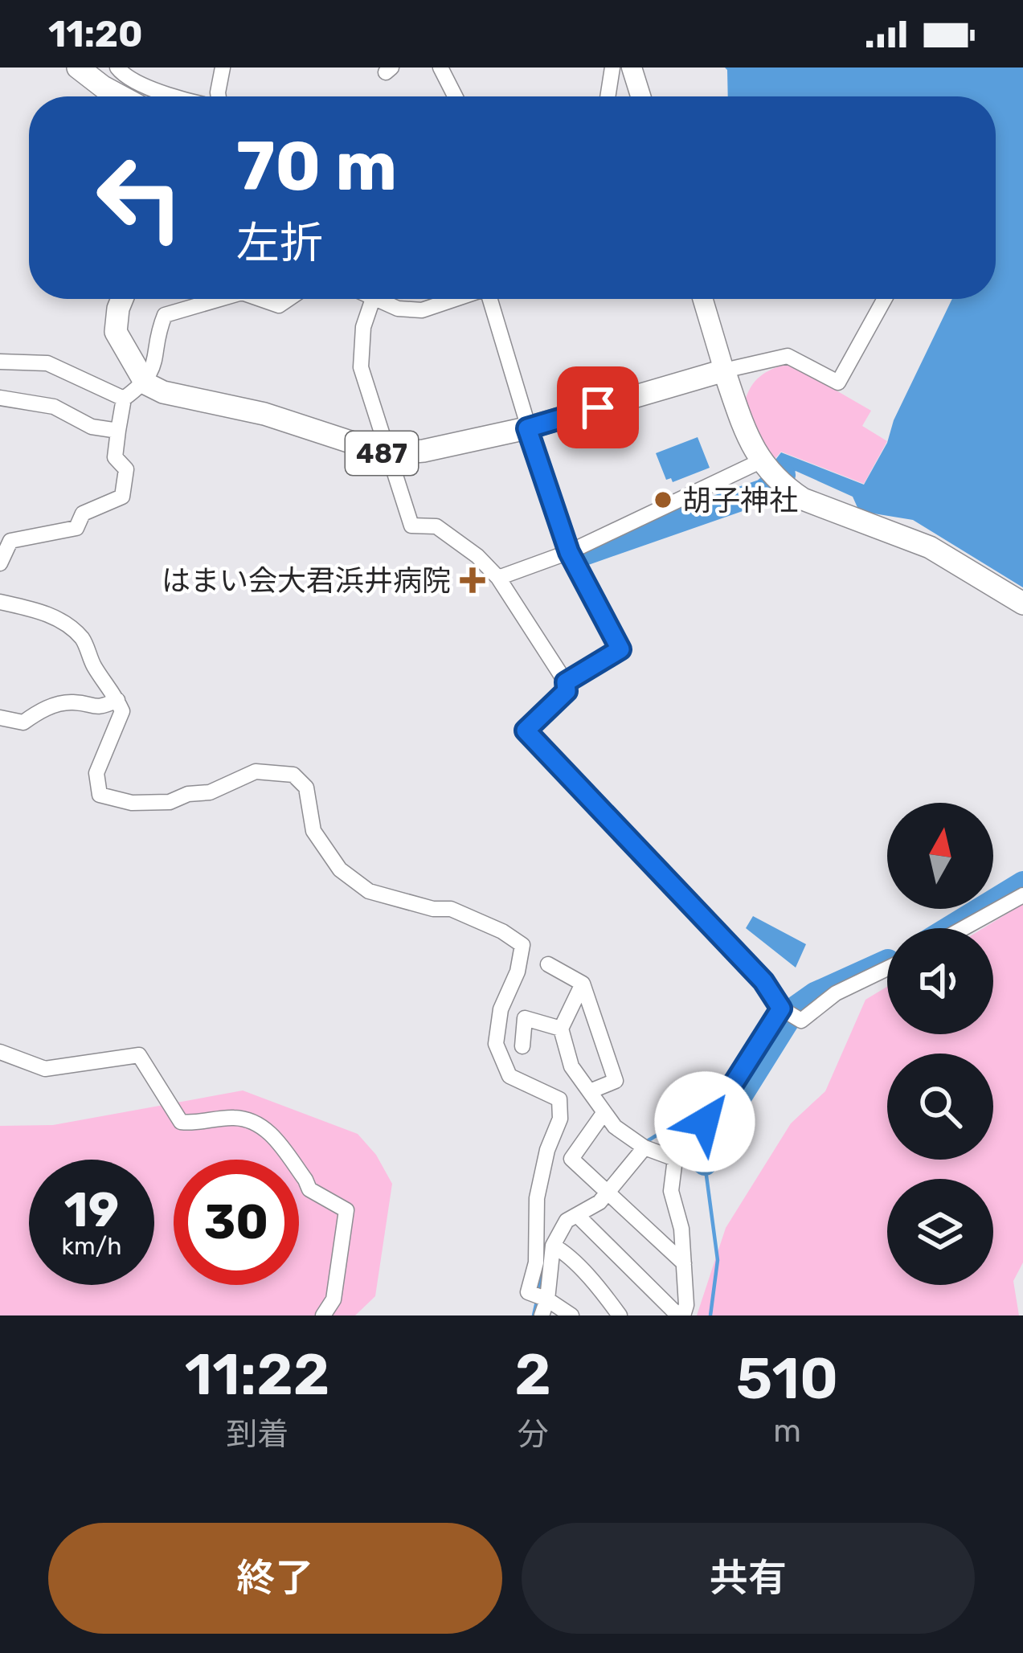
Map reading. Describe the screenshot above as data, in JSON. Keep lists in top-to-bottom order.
{
  "streets": {
    "highway": ["487"]
  },
  "places": {
    "other": ["胡子神社"],
    "health": ["はまい会大君浜井病院"]
  },
  "north": "top",
  "page": {
    "status": "11:20",
    "turn": ["70 m", "左折"],
    "speed": "19 km/h",
    "limit": "30",
    "eta": [
      "11:22",
      "到着",
      "2",
      "分",
      "510",
      "m"
    ],
    "buttons": ["終了", "共有"]
  }
}
